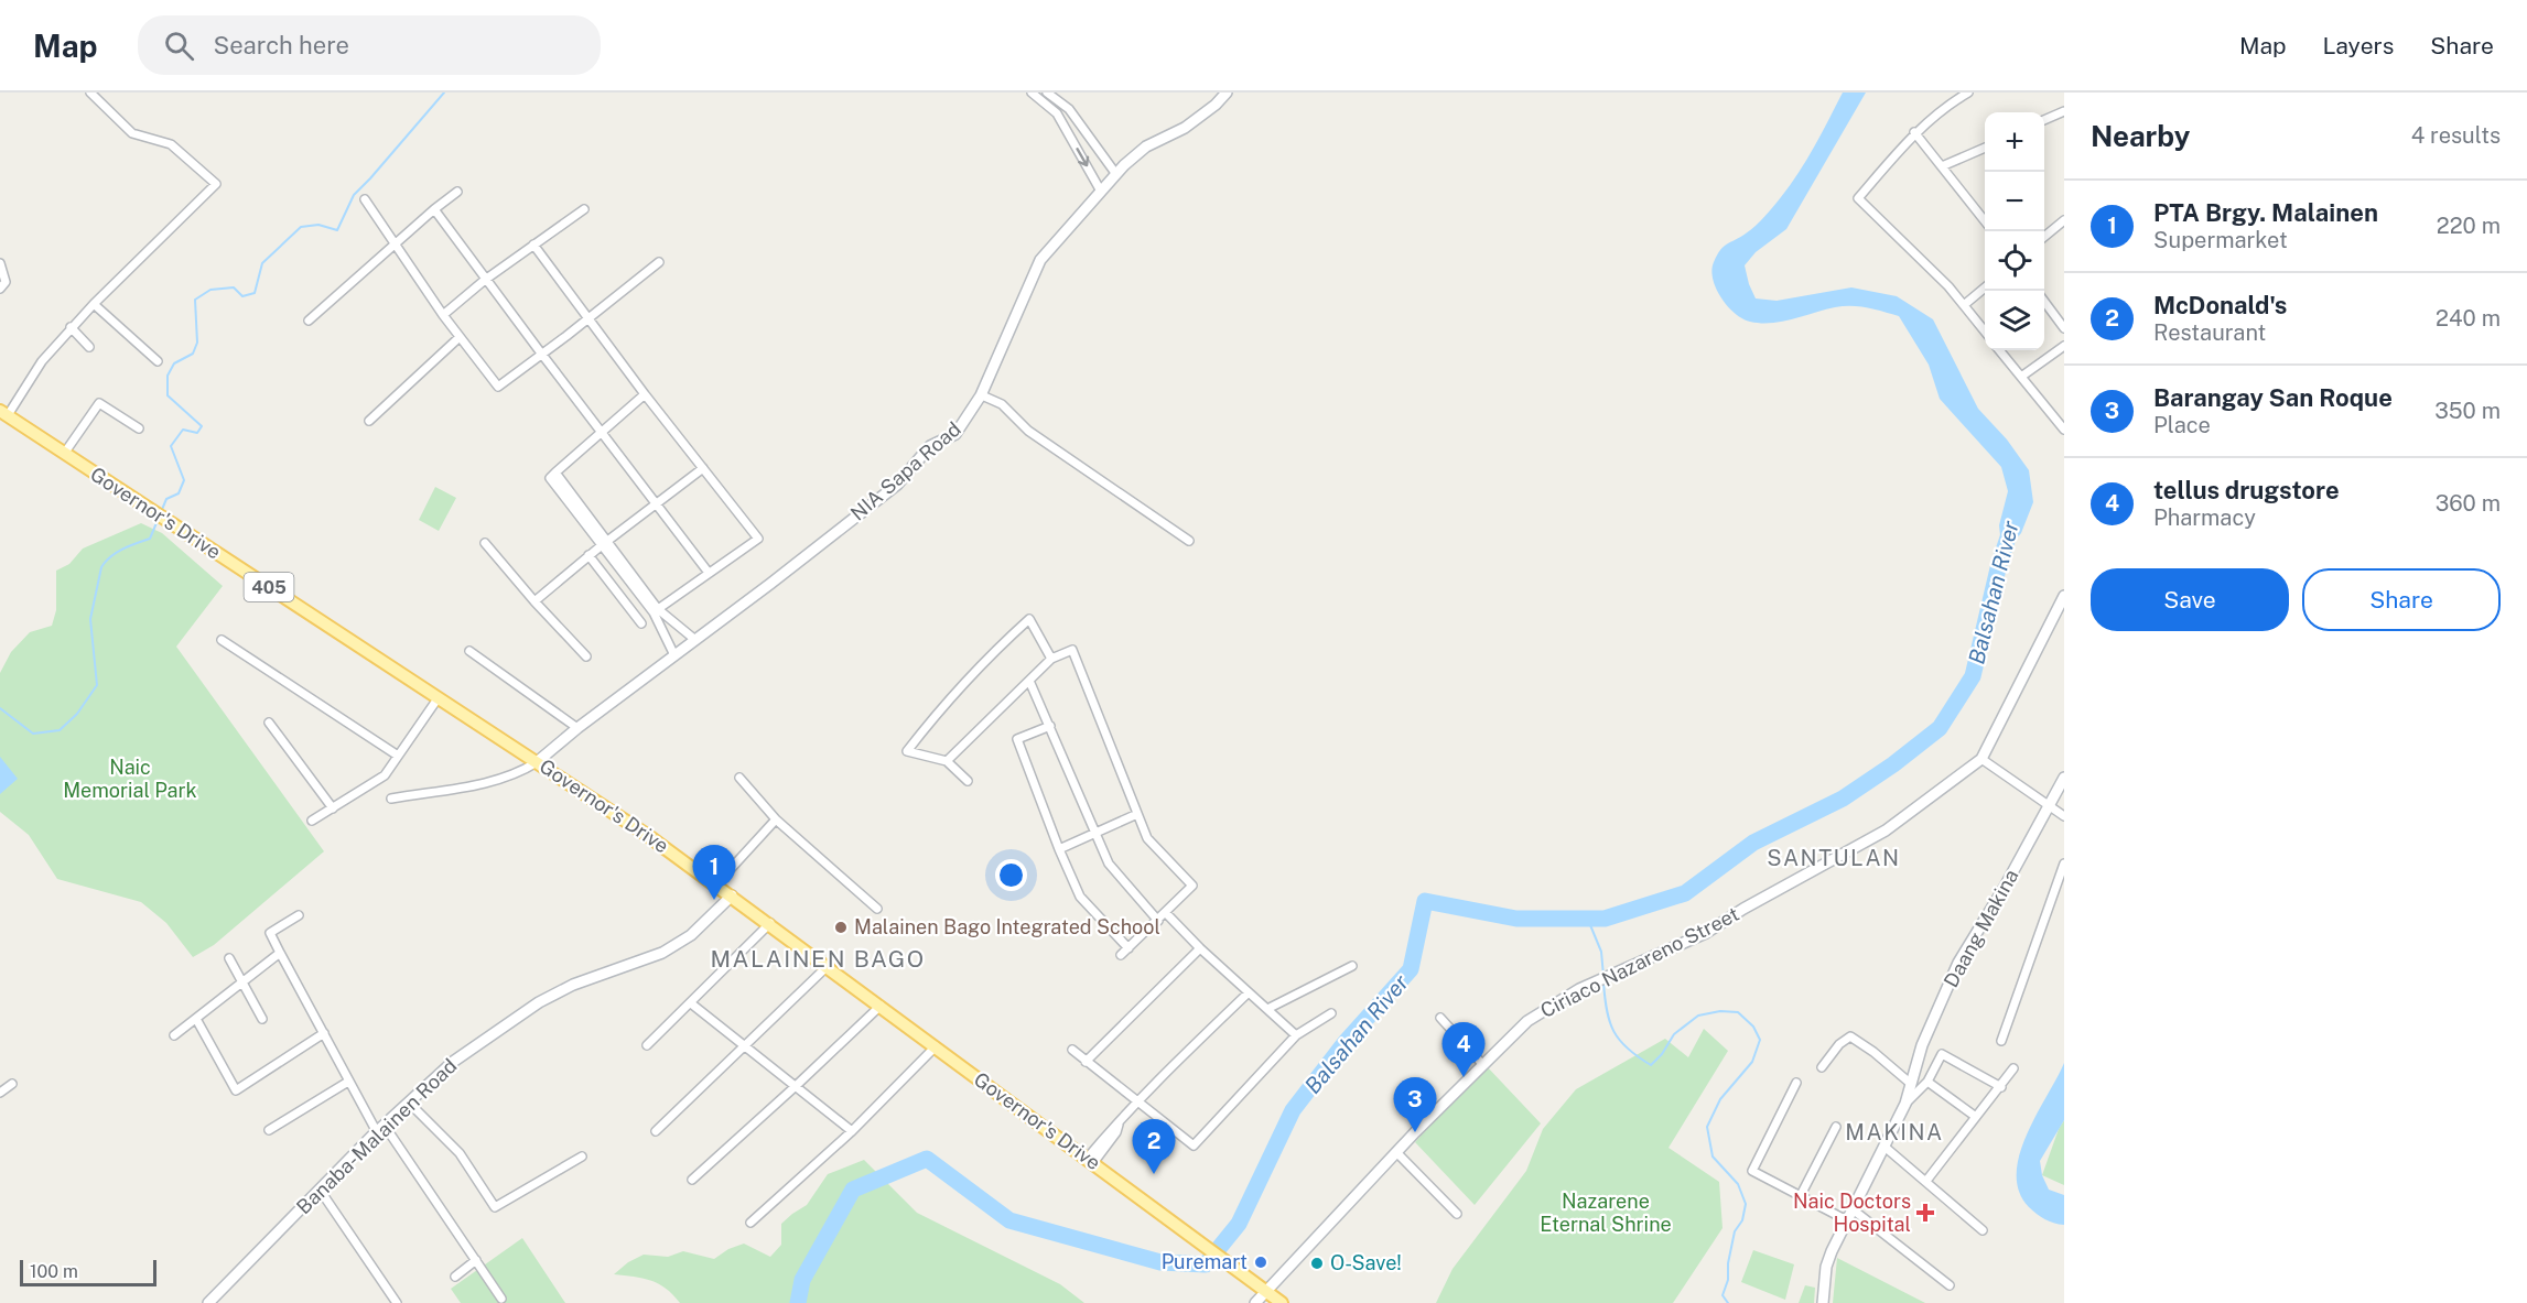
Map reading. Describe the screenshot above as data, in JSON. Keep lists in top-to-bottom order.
{
  "streets": {
    "main road": ["Governor's Drive", "405"],
    "street": [
      "NIA Sapa Road",
      "Daang Makina",
      "Ciriaco Nazareno Street",
      "Banaba-Malainen Road"
    ]
  },
  "crossings": [
    ["NIA Sapa Road", "Governor's Drive"],
    ["Governor's Drive", "Ciriaco Nazareno Street"],
    ["Governor's Drive", "Banaba-Malainen Road"]
  ],
  "districts": ["SANTULAN", "MALAINEN BAGO", "MAKINA"],
  "water": ["Balsahan River"],
  "parks": ["Naic Memorial Park", "Nazarene Eternal Shrine"],
  "places": {
    "other": ["Malainen Bago Integrated School", "Puremart", "O-Save!"],
    "health": ["Naic Doctors Hospital"]
  },
  "scale_bar": "100 m",
  "page": {
    "header": "Map",
    "search": "Search here",
    "nav": ["Map", "Layers", "Share"],
    "heading": ["Nearby", "4 results"],
    "map_buttons": ["+", "−"],
    "list": [
      {
        "mark": "1",
        "name": "PTA Brgy. Malainen",
        "note": "Supermarket",
        "value": "220 m"
      },
      {
        "mark": "2",
        "name": "McDonald's",
        "note": "Restaurant",
        "value": "240 m"
      },
      {
        "mark": "3",
        "name": "Barangay San Roque",
        "note": "Place",
        "value": "350 m"
      },
      {
        "mark": "4",
        "name": "tellus drugstore",
        "note": "Pharmacy",
        "value": "360 m"
      }
    ],
    "buttons": ["Save", "Share"],
    "pins": [
      "1",
      "4",
      "3",
      "2"
    ],
    "scale": "100 m"
  }
}
